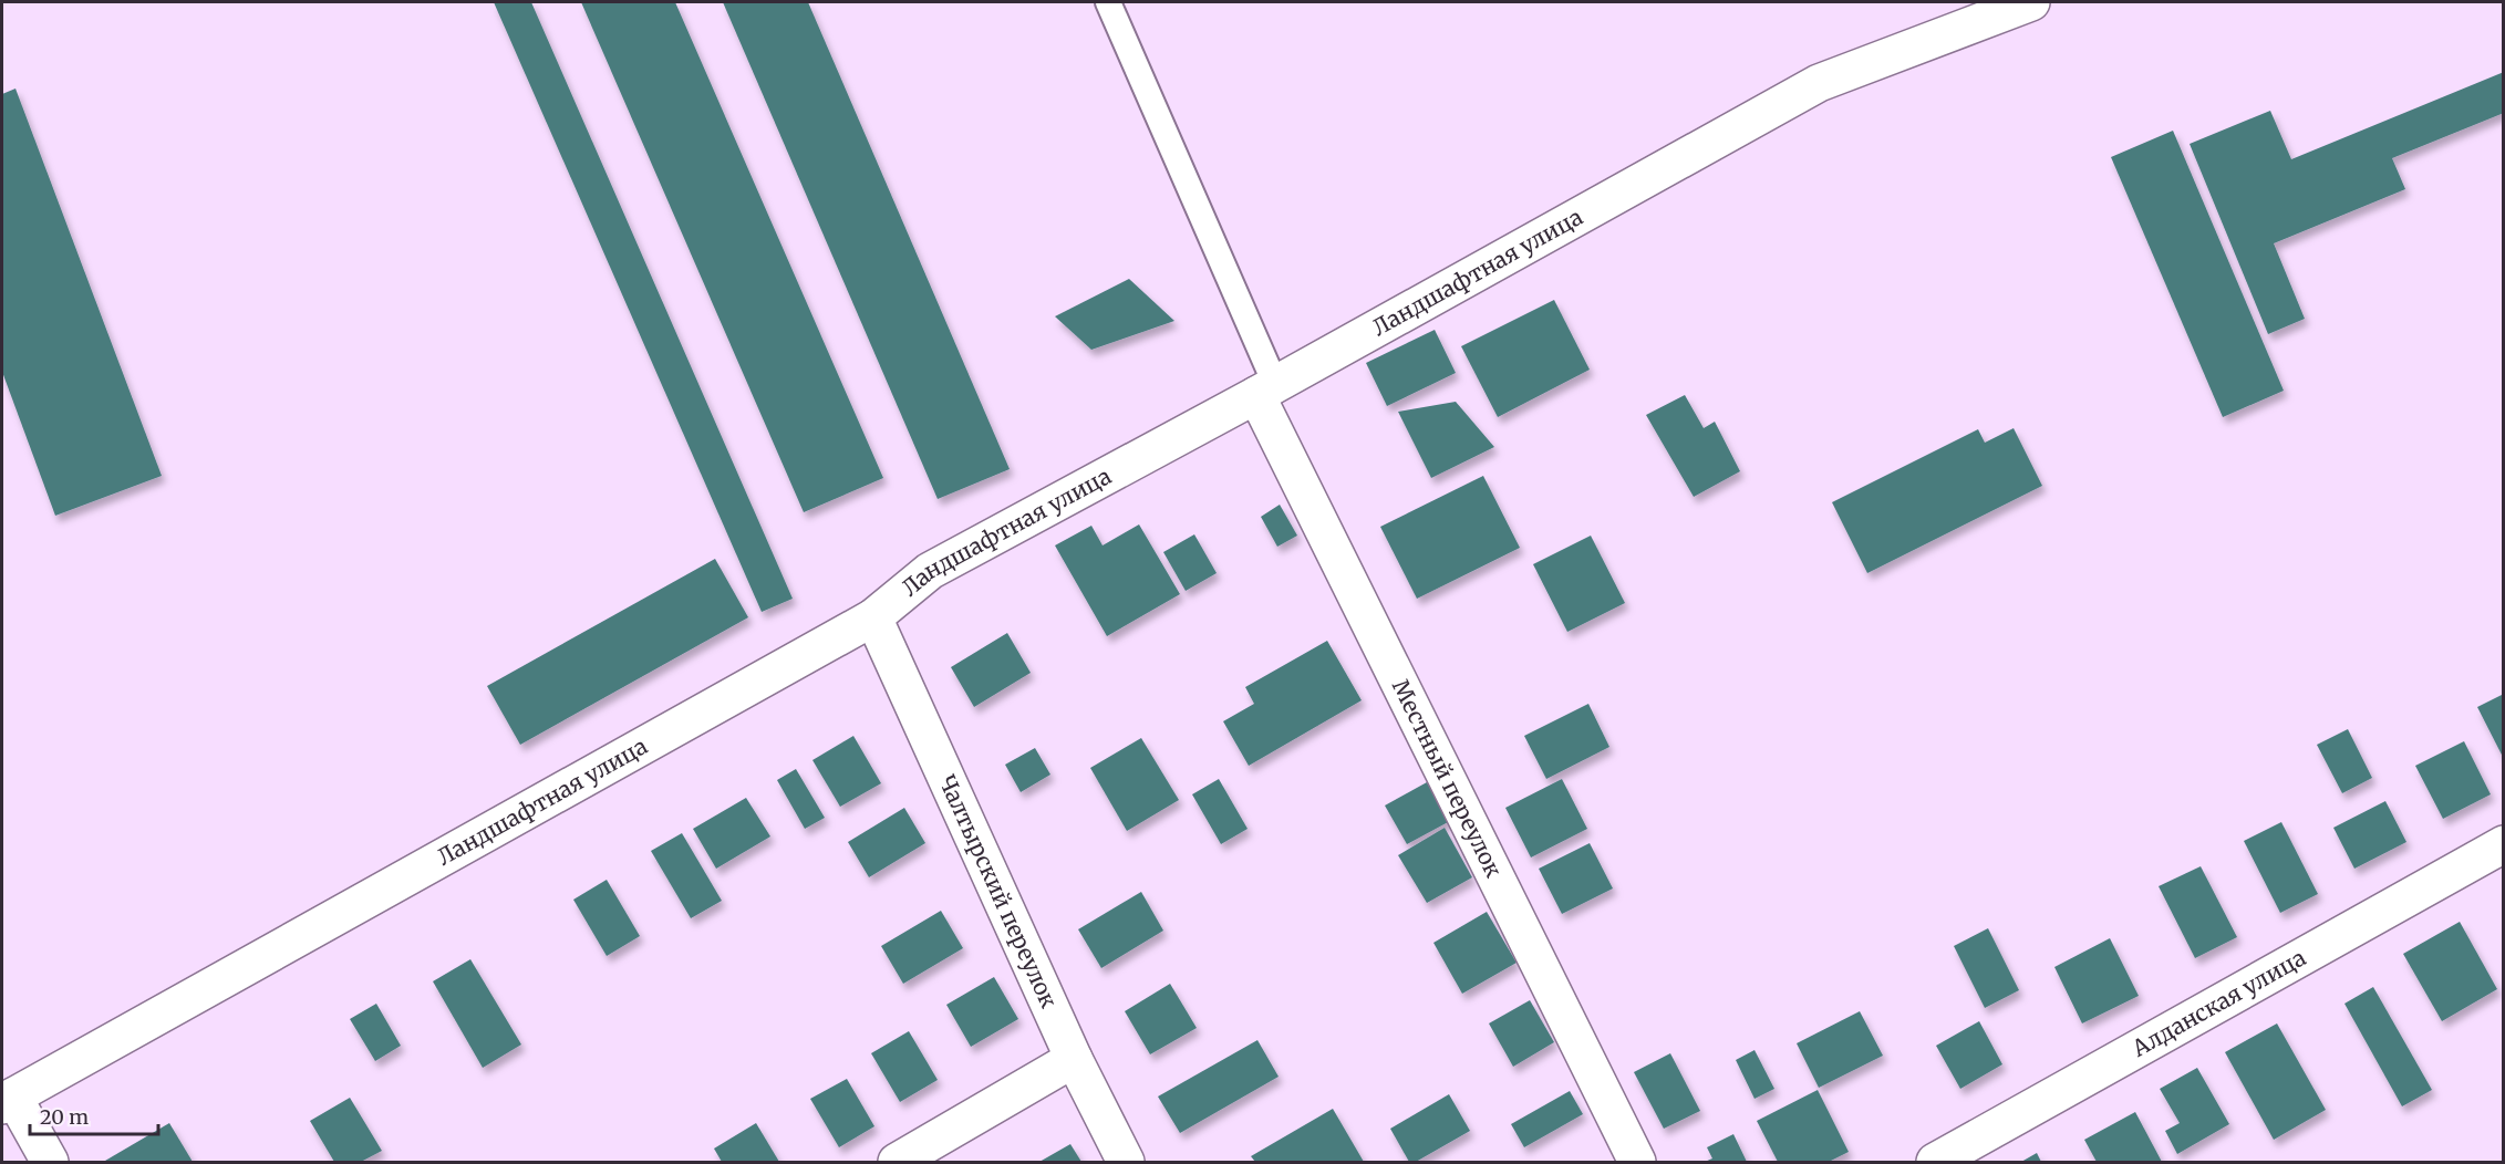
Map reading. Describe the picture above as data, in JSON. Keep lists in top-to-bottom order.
{
  "streets": {
    "street": [
      "Ландшафтная улица",
      "Местный переулок",
      "Чалтырский переулок",
      "Алданская улица"
    ]
  },
  "crossings": [
    ["Ландшафтная улица", "Местный переулок"],
    ["Ландшафтная улица", "Чалтырский переулок"]
  ],
  "scale_bar": "20 m"
}
